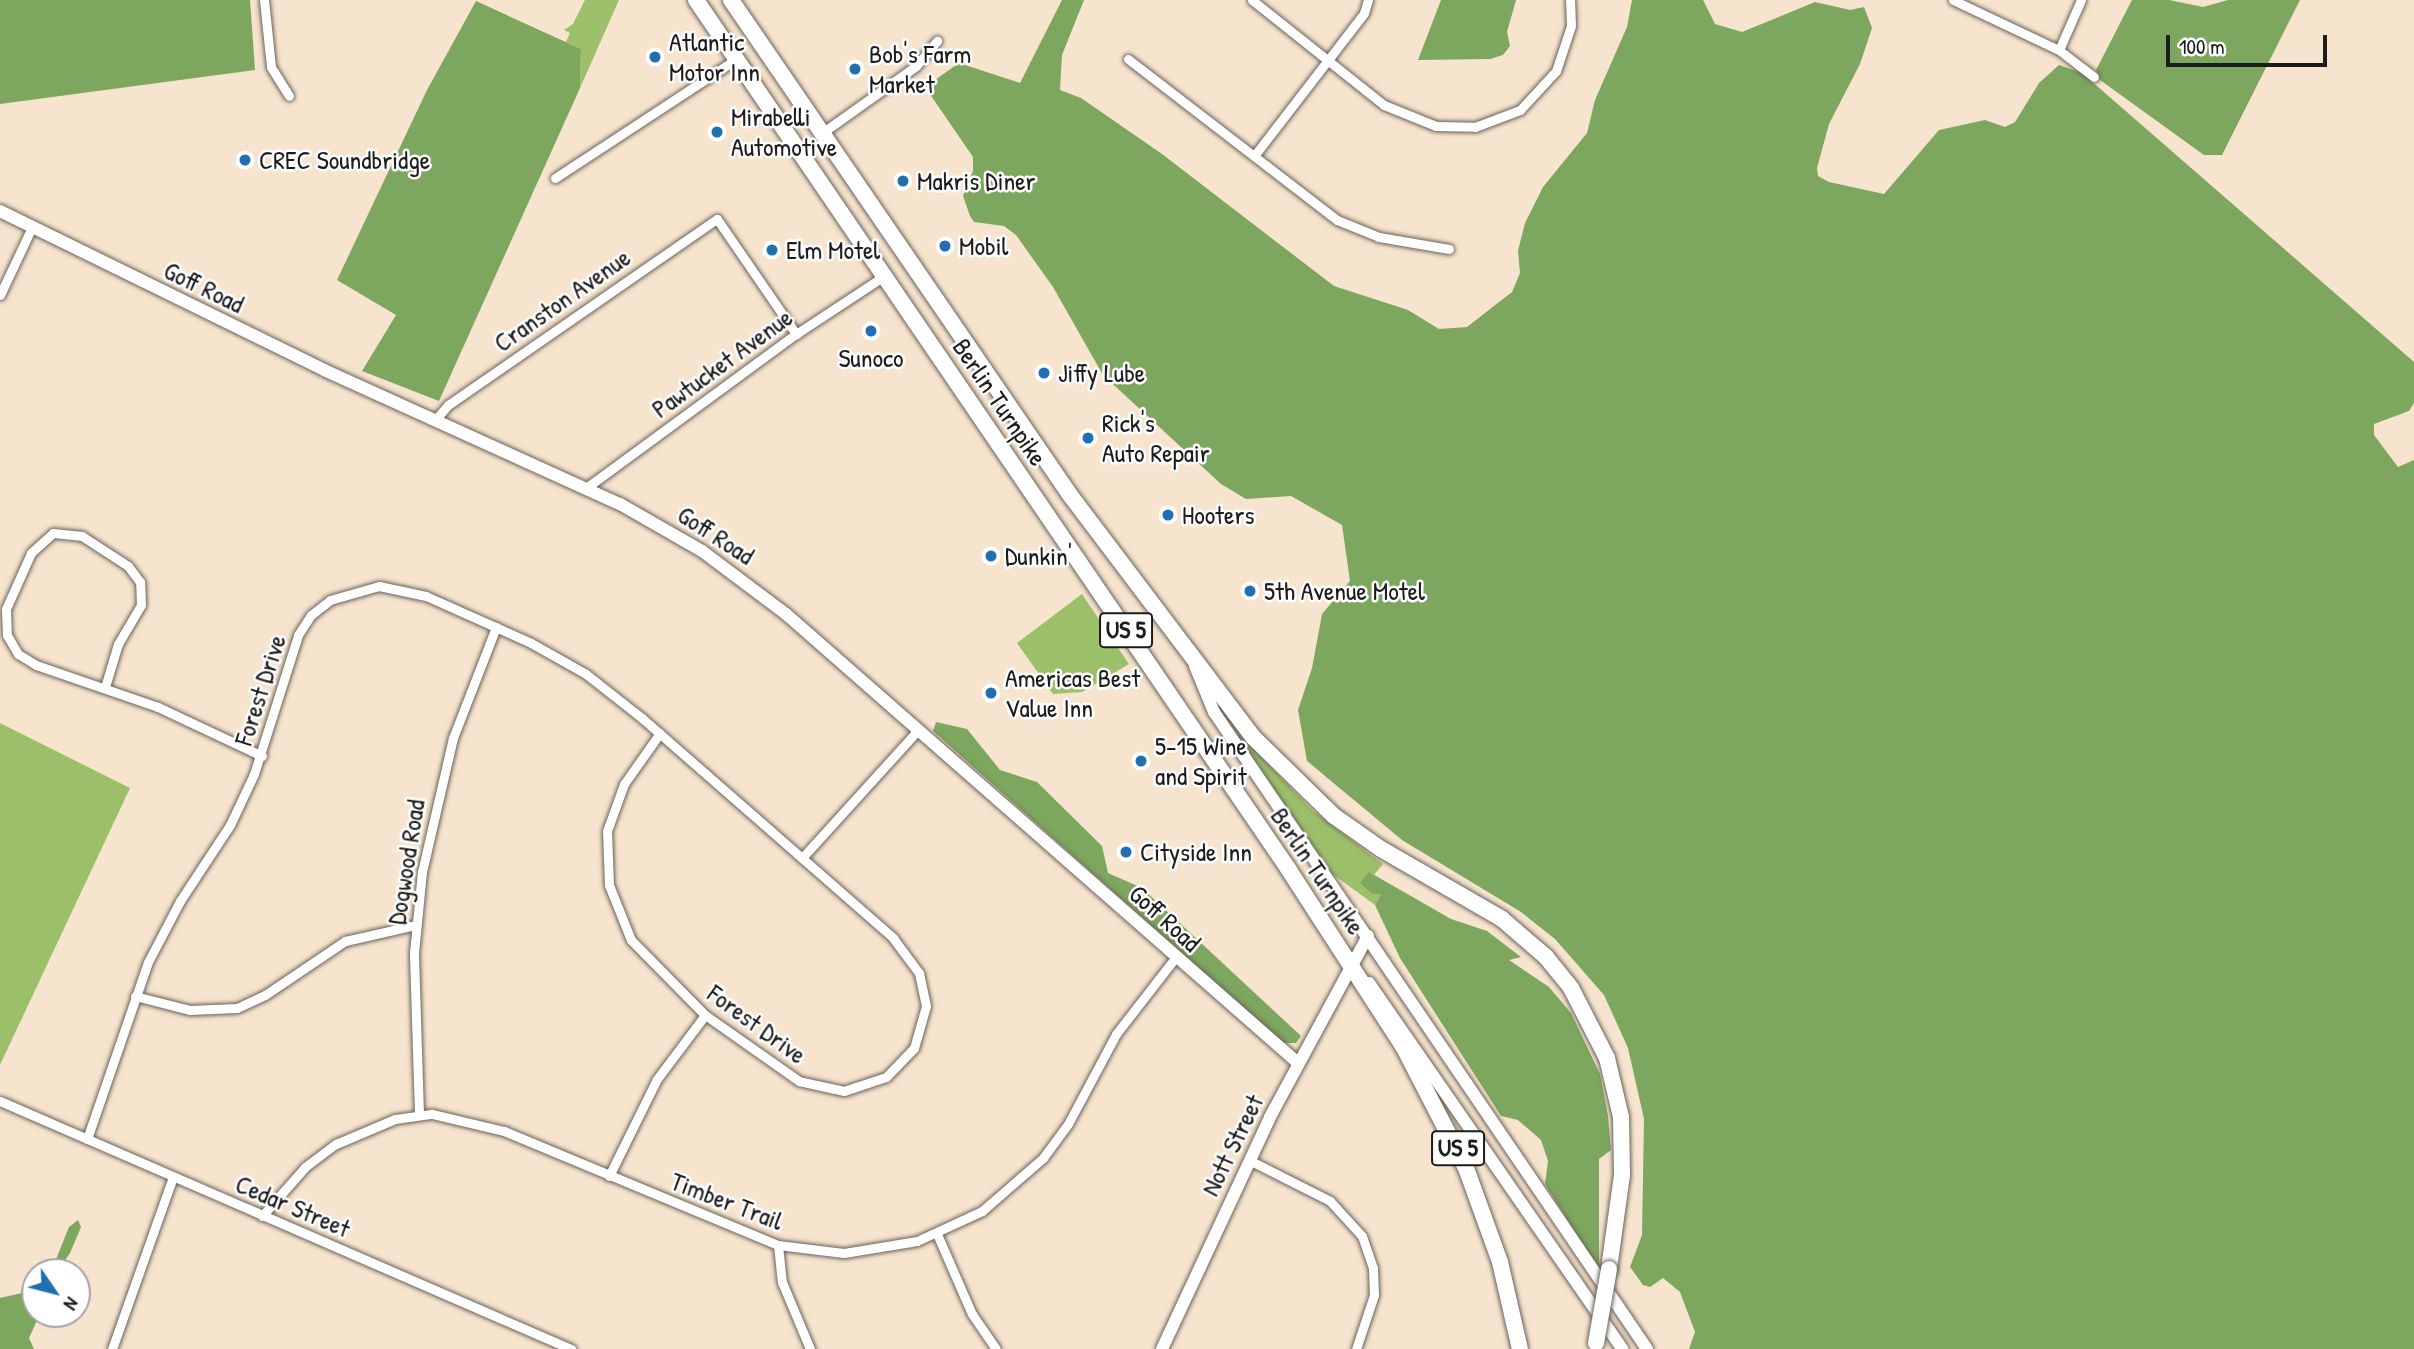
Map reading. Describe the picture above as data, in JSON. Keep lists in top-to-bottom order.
{
  "streets": {
    "highway": ["Berlin Turnpike", "US 5"],
    "street": [
      "Goff Road",
      "Cranston Avenue",
      "Pawtucket Avenue",
      "Forest Drive",
      "Dogwood Road",
      "Nott Street",
      "Timber Trail",
      "Cedar Street"
    ]
  },
  "crossings": [
    ["Goff Road", "Cranston Avenue"],
    ["Goff Road", "Pawtucket Avenue"],
    ["Goff Road", "Nott Street"],
    ["Goff Road", "Timber Trail"],
    ["Cranston Avenue", "Pawtucket Avenue"],
    ["Pawtucket Avenue", "Berlin Turnpike"],
    ["Berlin Turnpike", "US 5"],
    ["Berlin Turnpike", "Nott Street"],
    ["US 5", "Nott Street"],
    ["Forest Drive", "Dogwood Road"],
    ["Forest Drive", "Cedar Street"],
    ["Dogwood Road", "Timber Trail"],
    ["Timber Trail", "Cedar Street"]
  ],
  "places": [
    "Atlantic Motor Inn",
    "Bob's Farm Market",
    "Mirabelli Automotive",
    "CREC Soundbridge",
    "Makris Diner",
    "Mobil",
    "Elm Motel",
    "Sunoco",
    "Jiffy Lube",
    "Rick's Auto Repair",
    "Hooters",
    "Dunkin'",
    "5th Avenue Motel",
    "Americas Best Value Inn",
    "5-15 Wine and Spirit",
    "Cityside Inn"
  ],
  "scale_bar": "100 m",
  "north": "bottom right"
}
